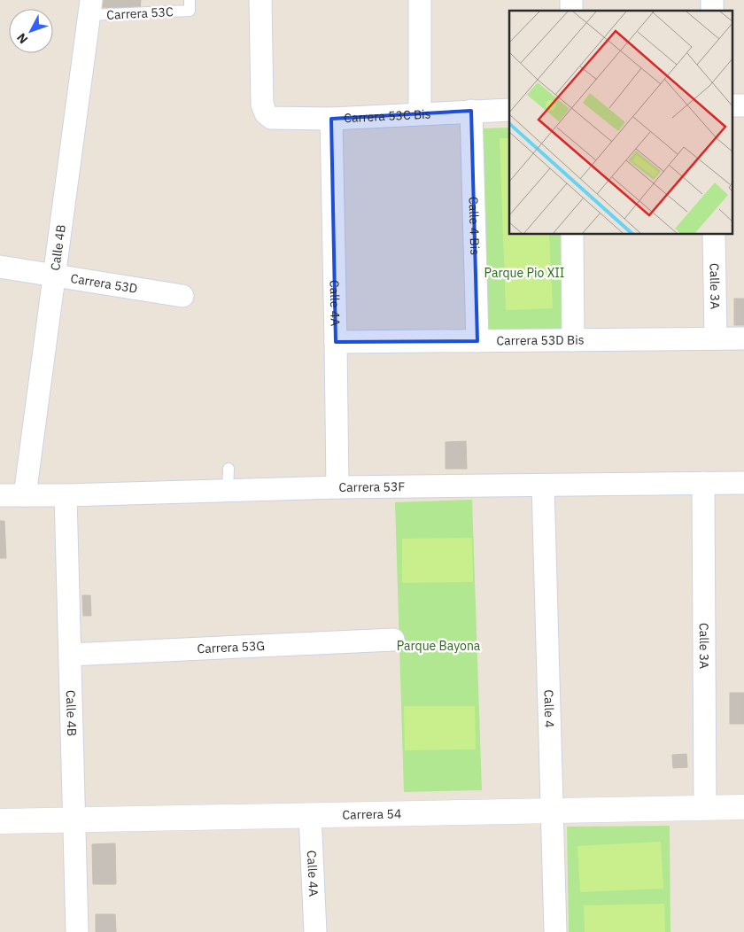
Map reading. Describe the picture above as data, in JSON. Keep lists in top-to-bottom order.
{
  "streets": {
    "street": [
      "Carrera 53C Bis",
      "Calle 4 Bis",
      "Calle 4B",
      "Carrera 53D",
      "Calle 3A",
      "Calle 4A",
      "Carrera 53D Bis",
      "Carrera 53F",
      "Carrera 53G",
      "Calle 4",
      "Carrera 54"
    ],
    "lane": ["Carrera 53C"]
  },
  "crossings": [
    ["Carrera 53C", "Calle 4B"],
    ["Carrera 53C Bis", "Calle 4 Bis"],
    ["Carrera 53C Bis", "Calle 4A"],
    ["Calle 4 Bis", "Carrera 53D Bis"],
    ["Calle 4B", "Carrera 53D"],
    ["Calle 4B", "Carrera 53F"],
    ["Calle 4B", "Carrera 53G"],
    ["Calle 4B", "Carrera 54"],
    ["Calle 3A", "Carrera 53D Bis"],
    ["Calle 3A", "Carrera 53F"],
    ["Calle 3A", "Carrera 54"],
    ["Calle 4A", "Carrera 53D Bis"],
    ["Calle 4A", "Carrera 53F"],
    ["Calle 4A", "Carrera 54"],
    ["Carrera 53F", "Calle 4"],
    ["Calle 4", "Carrera 54"]
  ],
  "parks": ["Parque Pio XII", "Parque Bayona"],
  "north": "bottom left"
}
